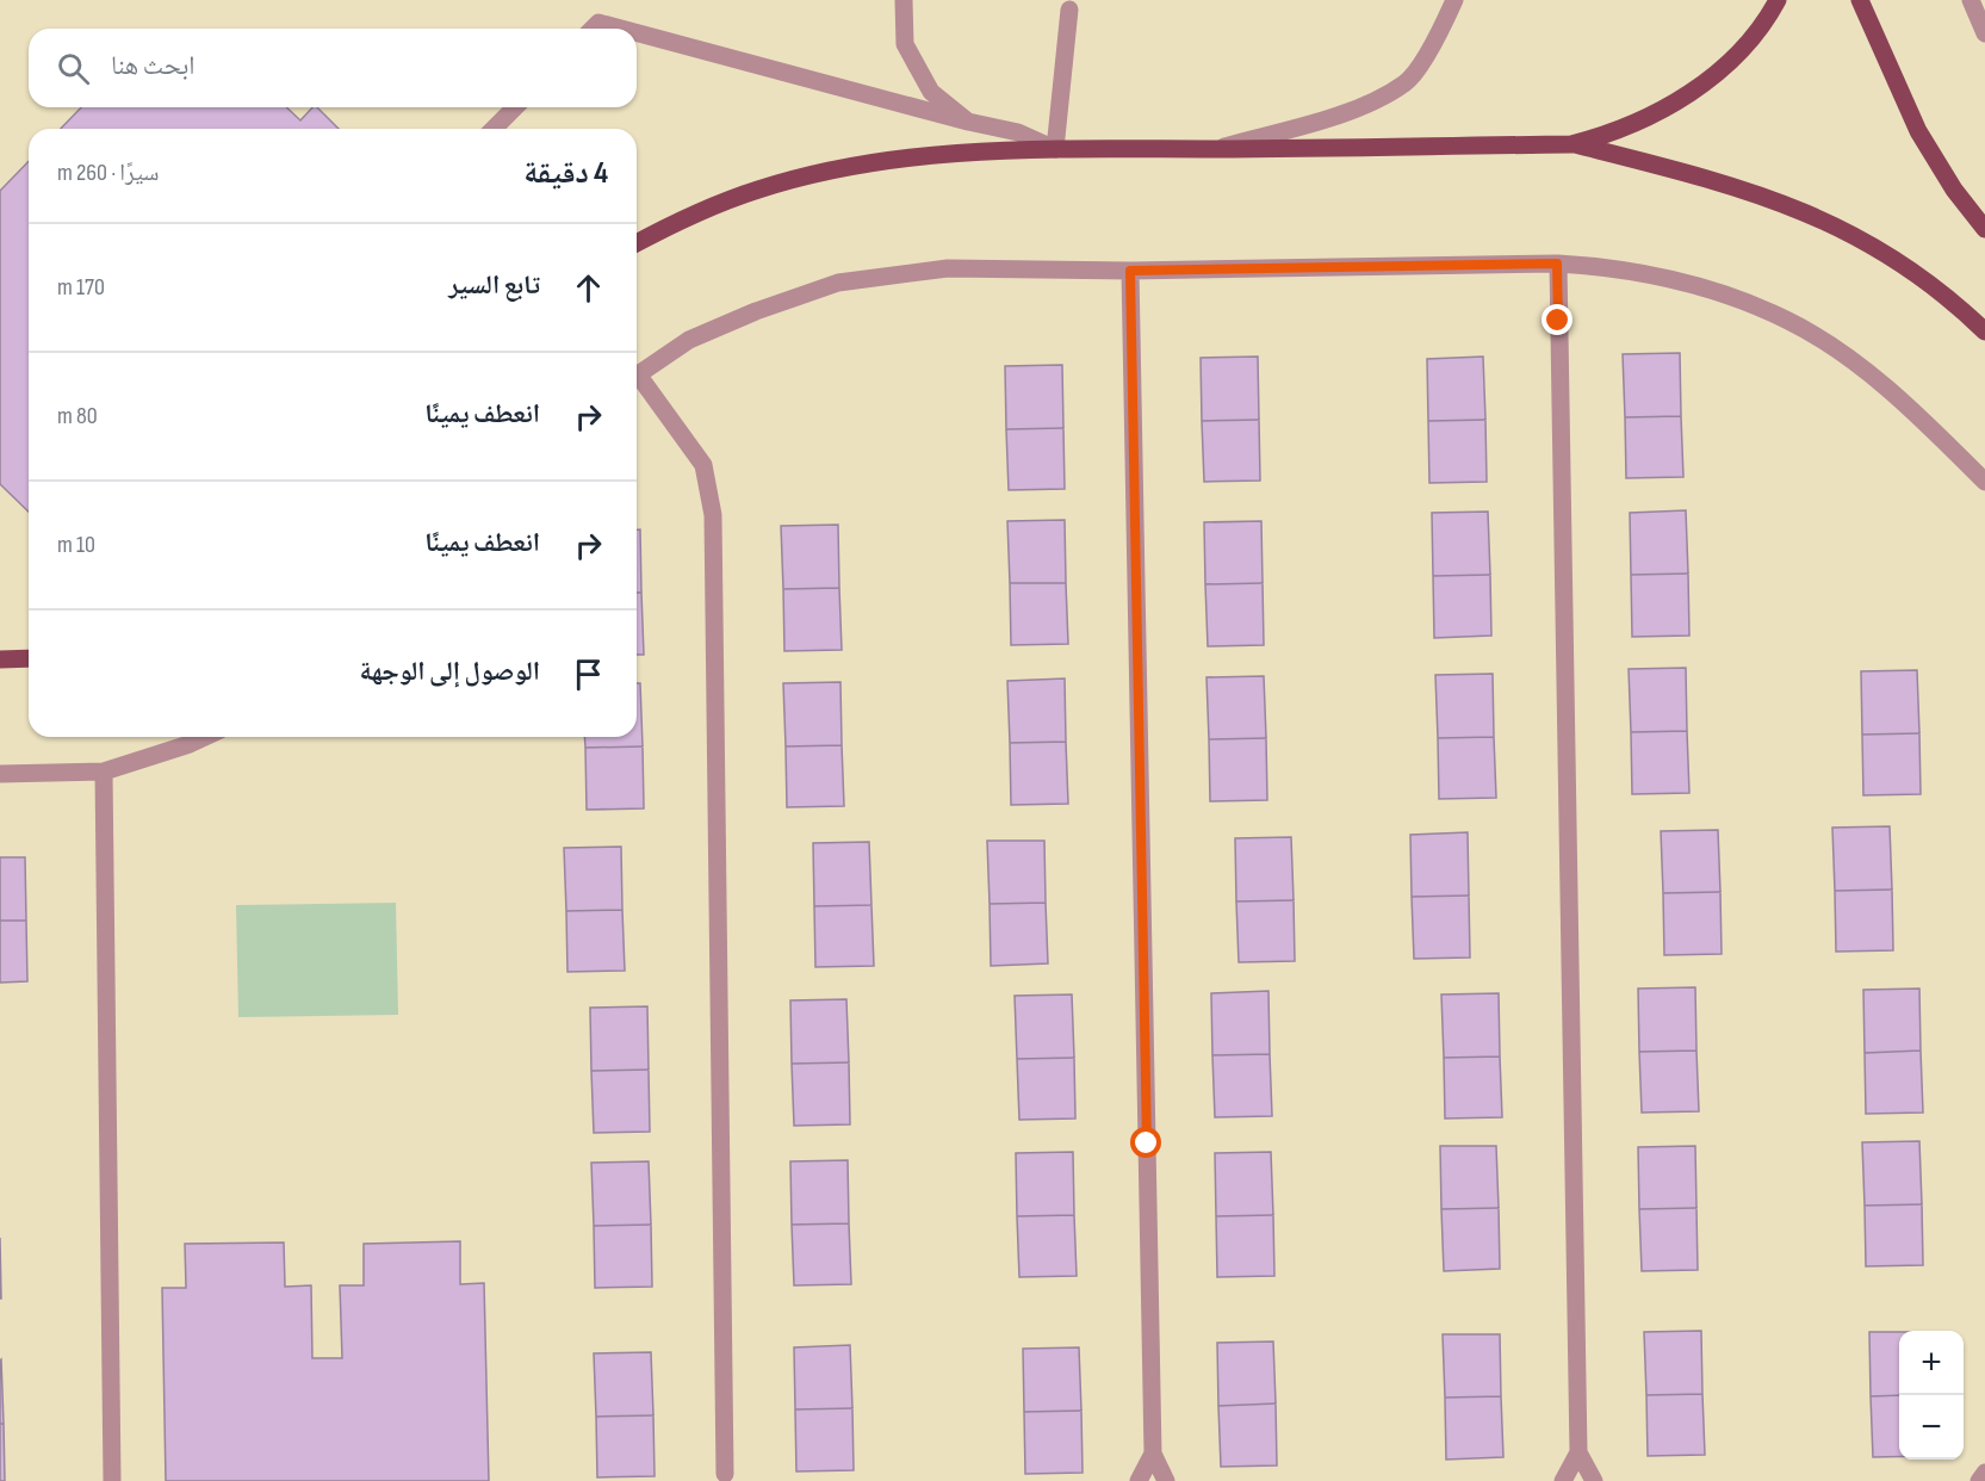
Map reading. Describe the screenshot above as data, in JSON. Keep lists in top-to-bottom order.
{
  "page": {
    "search": "ابحث هنا",
    "heading": ["4 دقيقة", "سيرًا · 260 m"],
    "list": [
      ["تابع السير", "170 m"],
      ["انعطف يمينًا", "80 m"],
      ["انعطف يمينًا", "10 m"],
      "الوصول إلى الوجهة"
    ],
    "map_buttons": ["+", "−"]
  }
}
